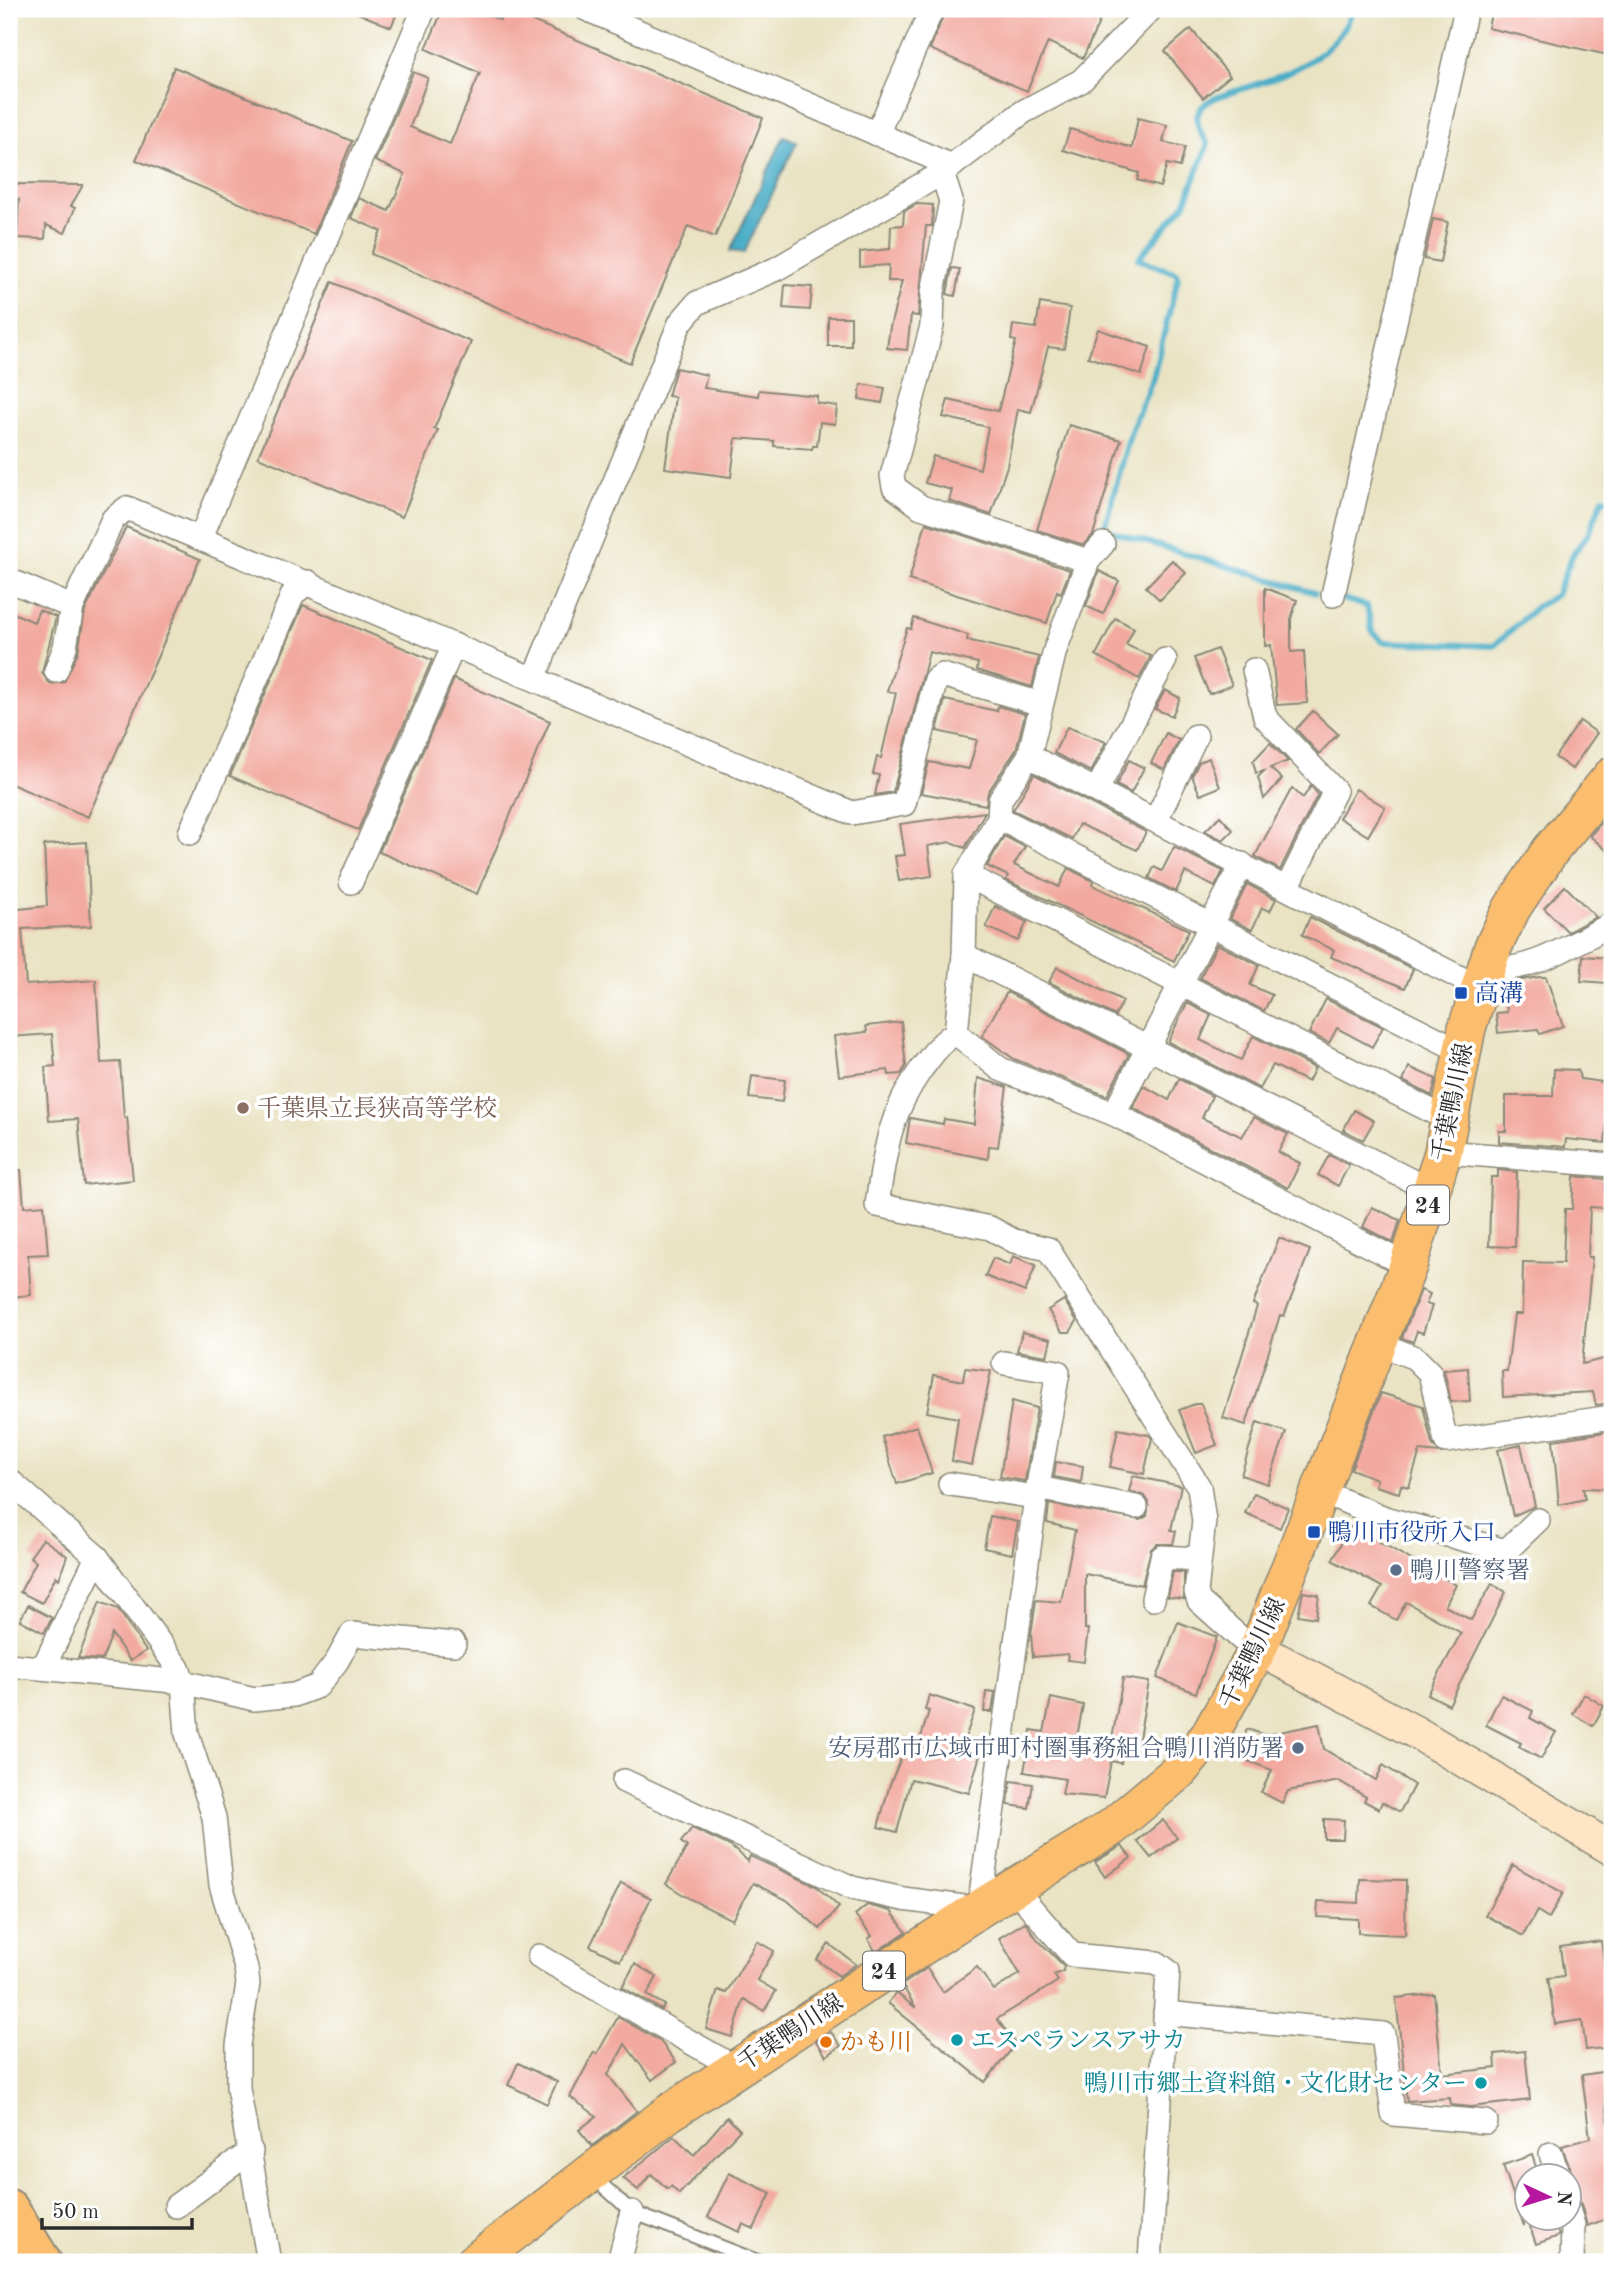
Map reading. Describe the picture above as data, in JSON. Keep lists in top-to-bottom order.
{
  "streets": {
    "main road": ["千葉鴨川線", "24"]
  },
  "places": {
    "transit": ["高溝", "鴨川市役所入口"],
    "other": [
      "千葉県立長狭高等学校",
      "鴨川警察署",
      "安房郡市広域市町村圏事務組合鴨川消防署",
      "エスペランスアサカ",
      "かも川",
      "鴨川市郷土資料館・文化財センター"
    ]
  },
  "scale_bar": "50 m",
  "north": "right"
}
